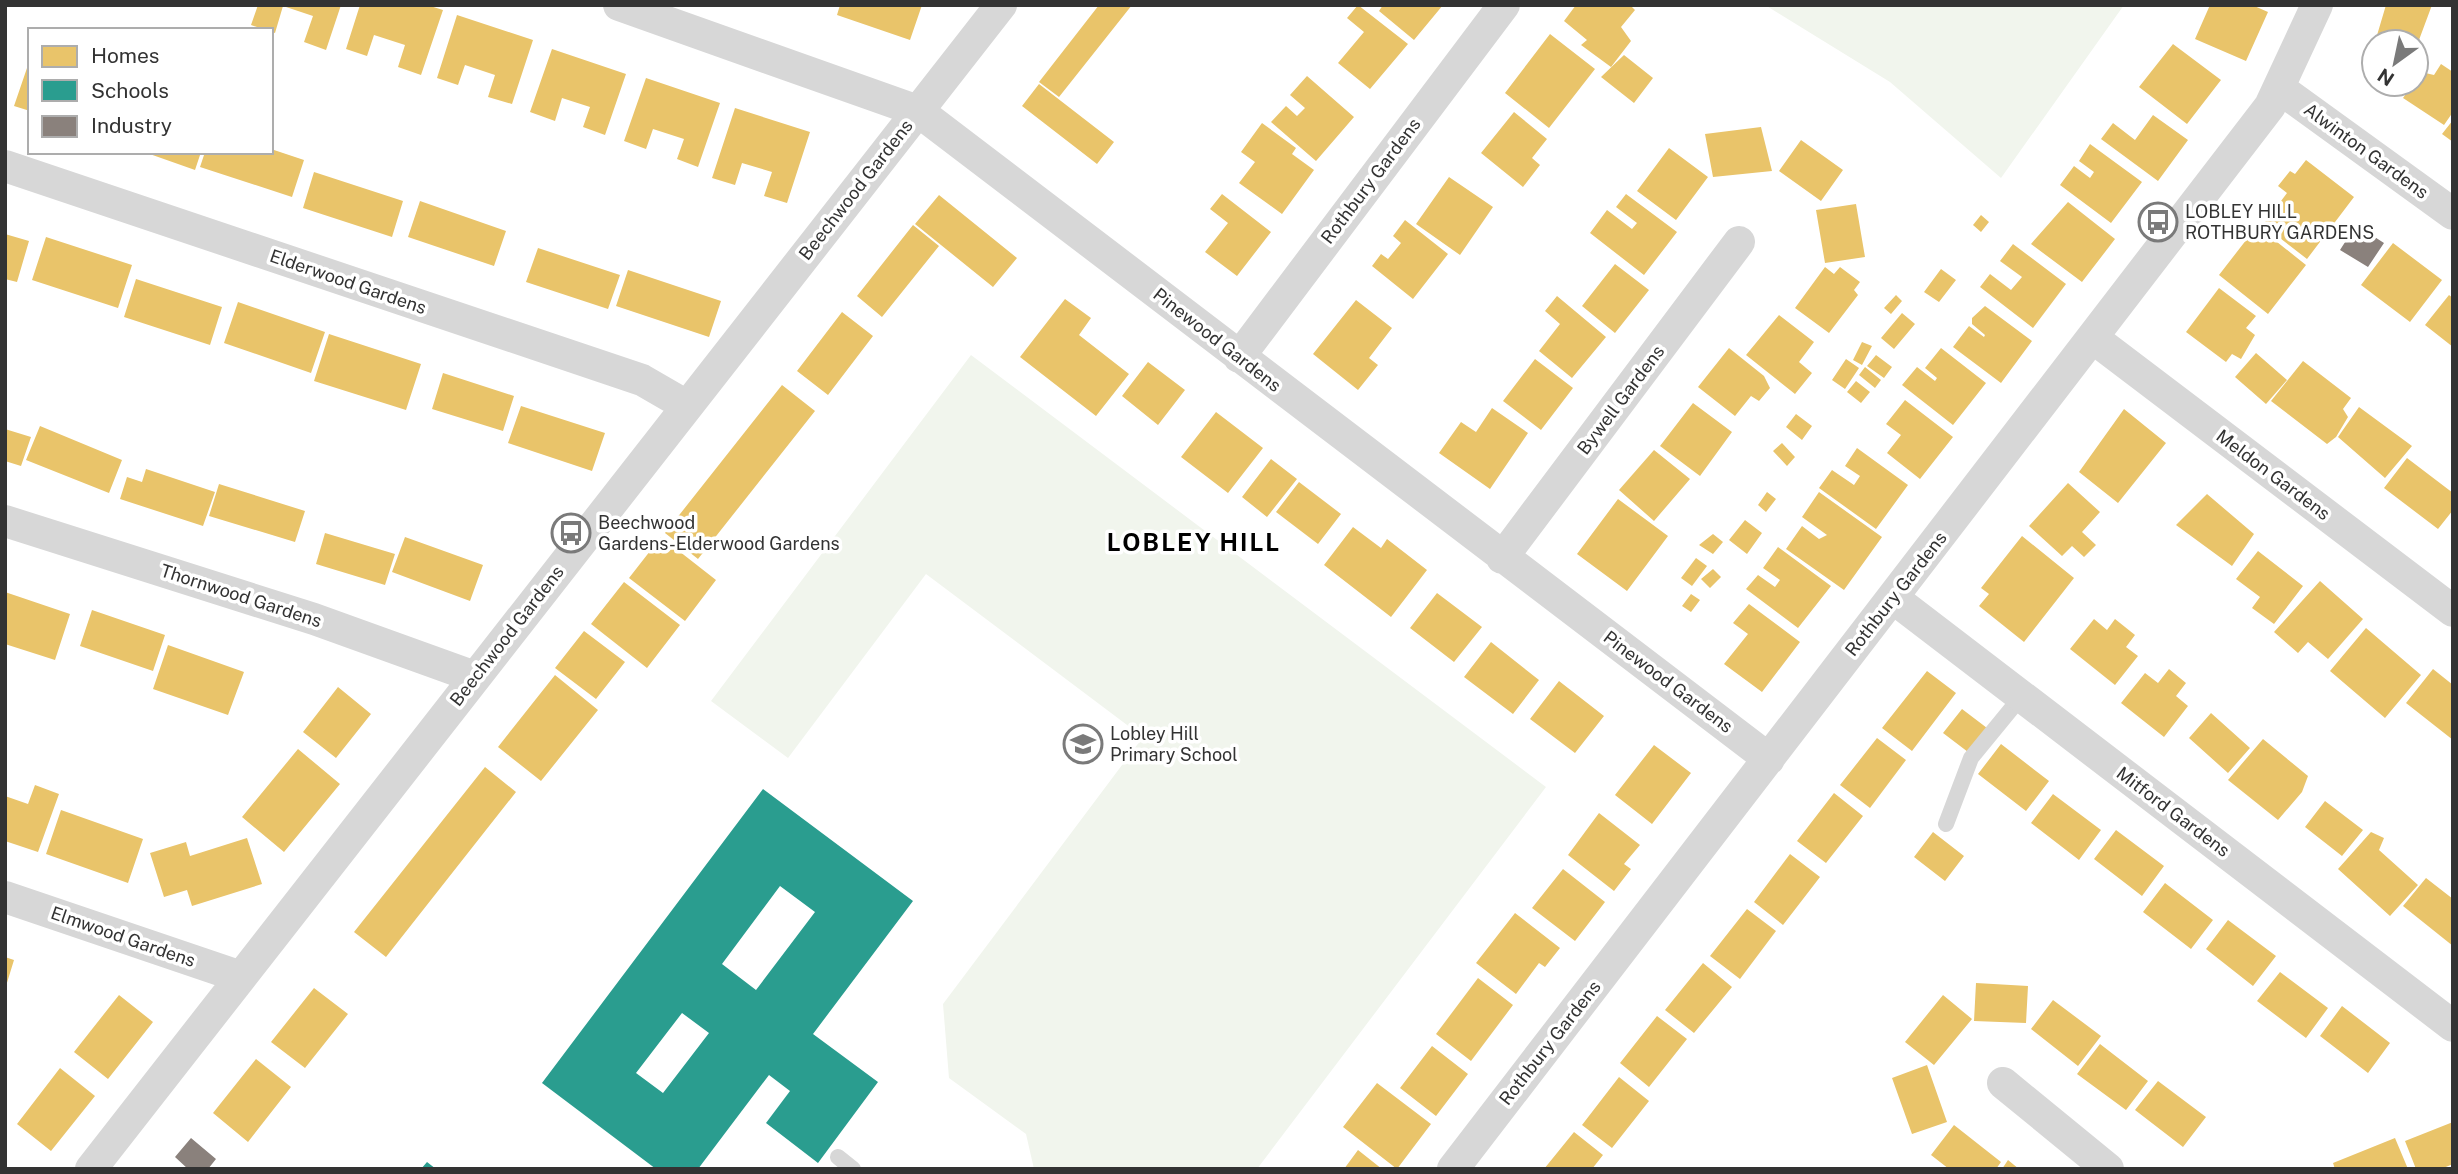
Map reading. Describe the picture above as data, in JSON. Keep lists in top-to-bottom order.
{
  "streets": {
    "street": [
      "Alwinton Gardens",
      "Rothbury Gardens",
      "Beechwood Gardens",
      "Elderwood Gardens",
      "Pinewood Gardens",
      "Bywell Gardens",
      "Meldon Gardens",
      "Thornwood Gardens",
      "Mitford Gardens",
      "Elmwood Gardens"
    ]
  },
  "crossings": [
    ["Alwinton Gardens", "Rothbury Gardens"],
    ["Rothbury Gardens", "Pinewood Gardens"],
    ["Rothbury Gardens", "Meldon Gardens"],
    ["Rothbury Gardens", "Mitford Gardens"],
    ["Beechwood Gardens", "Elderwood Gardens"],
    ["Beechwood Gardens", "Pinewood Gardens"],
    ["Beechwood Gardens", "Thornwood Gardens"],
    ["Beechwood Gardens", "Elmwood Gardens"],
    ["Pinewood Gardens", "Bywell Gardens"]
  ],
  "districts": ["LOBLEY HILL"],
  "places": {
    "bus stop": ["LOBLEY HILL ROTHBURY GARDENS", "Beechwood Gardens-Elderwood Gardens"],
    "school or university": ["Lobley Hill Primary School"]
  },
  "legend": ["Homes", "Schools", "Industry"],
  "north": "bottom left"
}
